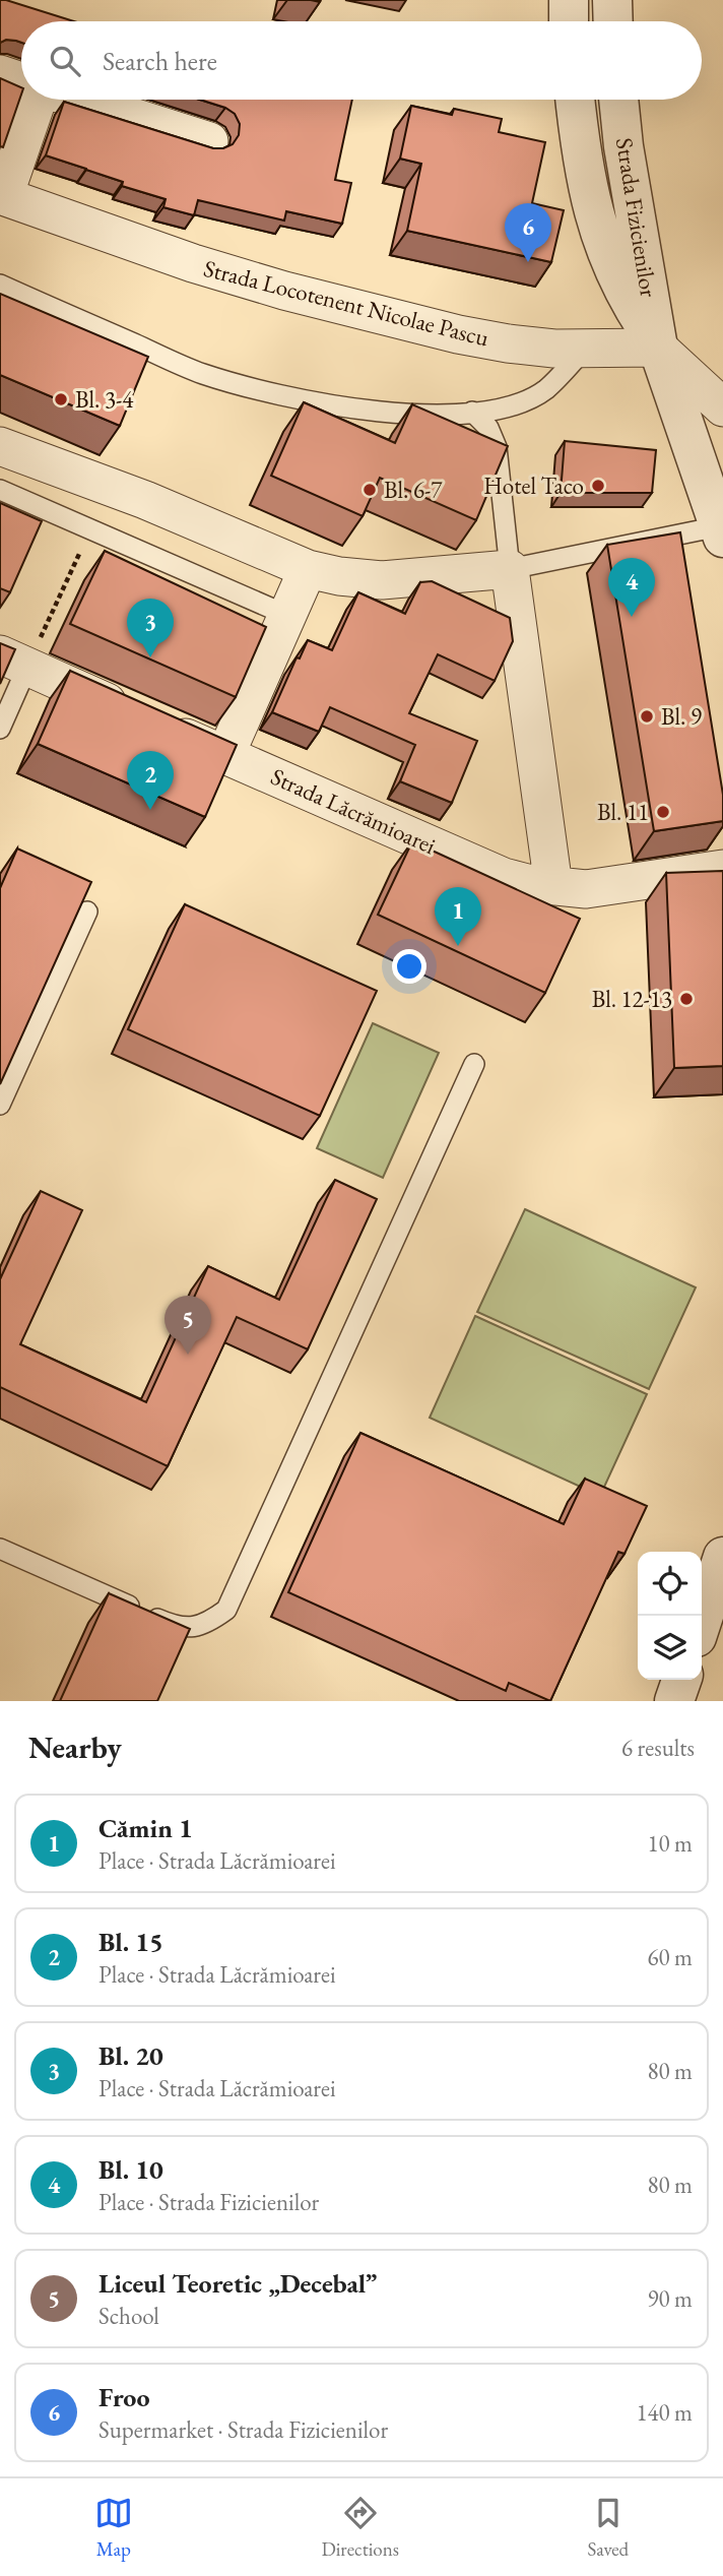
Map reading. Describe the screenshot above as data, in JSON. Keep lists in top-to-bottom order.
{
  "streets": {
    "street": ["Strada Fizicienilor", "Strada Locotenent Nicolae Pascu", "Strada Lăcrămioarei"]
  },
  "crossings": [
    ["Strada Fizicienilor", "Strada Locotenent Nicolae Pascu"]
  ],
  "places": [
    "Bl. 3-4",
    "Hotel Taco",
    "Bl. 6-7",
    "Bl. 9",
    "Bl. 11",
    "Bl. 12-13"
  ],
  "page": {
    "search": "Search here",
    "pins": [
      "6",
      "4",
      "3",
      "2",
      "1",
      "5"
    ],
    "heading": ["Nearby", "6 results"],
    "list": [
      {
        "mark": "1",
        "name": "Cămin 1",
        "note": "Place · Strada Lăcrămioarei",
        "value": "10 m"
      },
      {
        "mark": "2",
        "name": "Bl. 15",
        "note": "Place · Strada Lăcrămioarei",
        "value": "60 m"
      },
      {
        "mark": "3",
        "name": "Bl. 20",
        "note": "Place · Strada Lăcrămioarei",
        "value": "80 m"
      },
      {
        "mark": "4",
        "name": "Bl. 10",
        "note": "Place · Strada Fizicienilor",
        "value": "80 m"
      },
      {
        "mark": "5",
        "name": "Liceul Teoretic „Decebal”",
        "note": "School",
        "value": "90 m"
      },
      {
        "mark": "6",
        "name": "Froo",
        "note": "Supermarket · Strada Fizicienilor",
        "value": "140 m"
      }
    ],
    "nav": ["Map", "Directions", "Saved"]
  }
}
